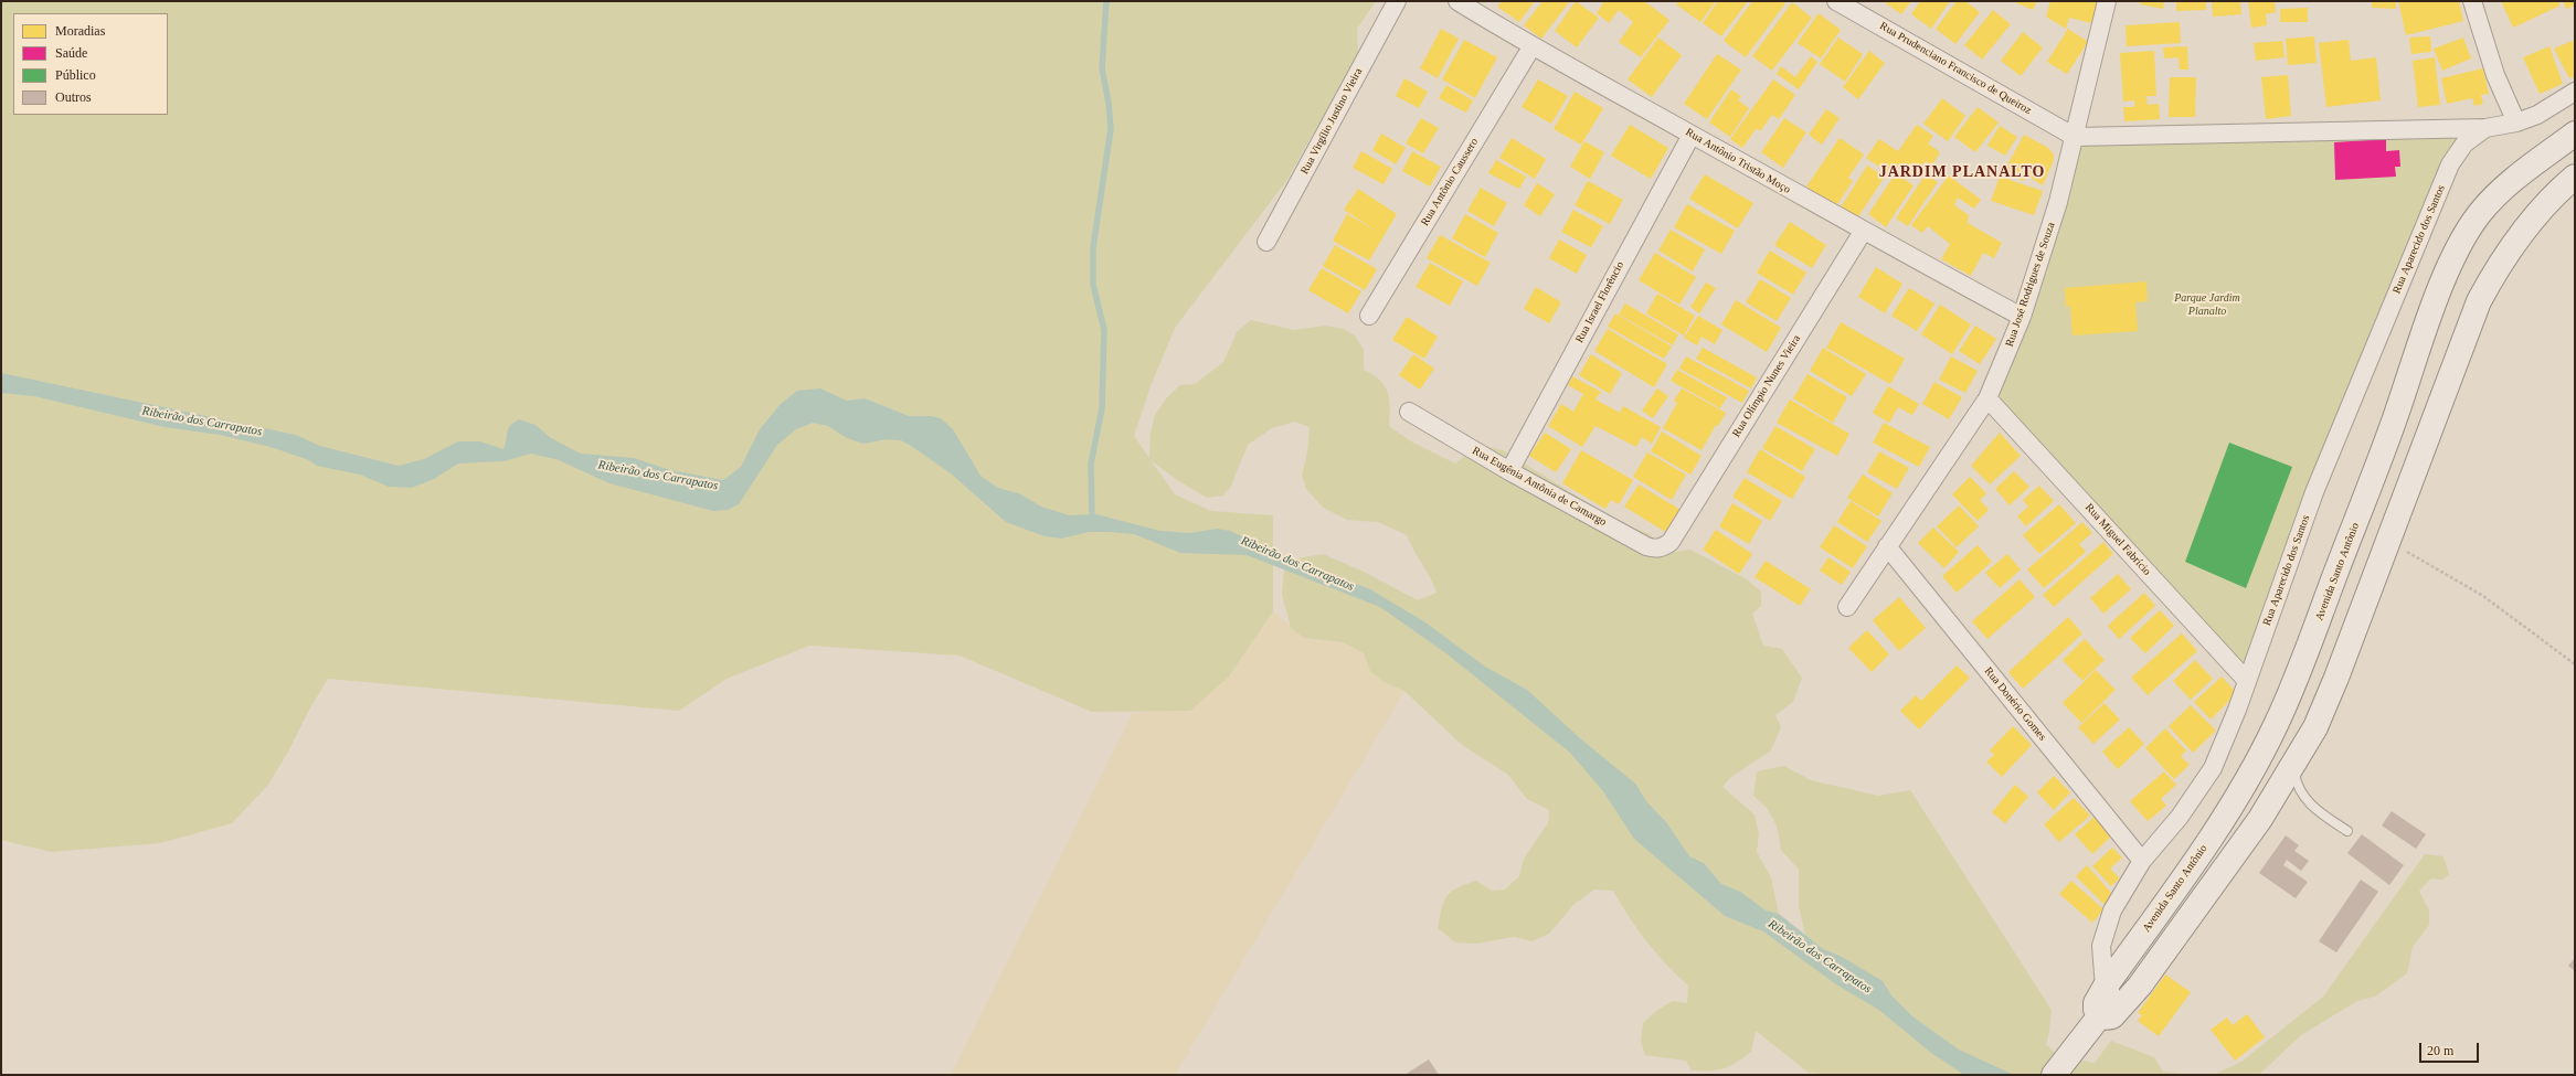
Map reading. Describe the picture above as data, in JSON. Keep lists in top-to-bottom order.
{
  "streets": {
    "street": [
      "Rua Prudenciano Francisco de Queiroz",
      "Rua Virgílio Justino Vieira",
      "Rua Antônio Tristão Moço",
      "Rua Antônio Caussero",
      "Rua Aparecido dos Santos",
      "Rua José Rodrigues de Souza",
      "Rua Israel Florêncio",
      "Rua Olímpio Nunes Vieira",
      "Rua Eugênia Antônia de Camargo",
      "Rua Miguel Fabrício",
      "Avenida Santo Antônio",
      "Rua Donério Gomes"
    ]
  },
  "crossings": [
    ["Rua Prudenciano Francisco de Queiroz", "Rua Aparecido dos Santos"],
    ["Rua Prudenciano Francisco de Queiroz", "Rua José Rodrigues de Souza"],
    ["Rua Antônio Tristão Moço", "Rua Antônio Caussero"],
    ["Rua Antônio Tristão Moço", "Rua José Rodrigues de Souza"],
    ["Rua Antônio Tristão Moço", "Rua Israel Florêncio"],
    ["Rua Antônio Tristão Moço", "Rua Olímpio Nunes Vieira"],
    ["Rua Aparecido dos Santos", "Rua José Rodrigues de Souza"],
    ["Rua Aparecido dos Santos", "Rua Miguel Fabrício"],
    ["Rua Aparecido dos Santos", "Avenida Santo Antônio"],
    ["Rua Aparecido dos Santos", "Rua Donério Gomes"],
    ["Rua José Rodrigues de Souza", "Rua Miguel Fabrício"],
    ["Rua José Rodrigues de Souza", "Rua Donério Gomes"],
    ["Rua Israel Florêncio", "Rua Eugênia Antônia de Camargo"],
    ["Rua Olímpio Nunes Vieira", "Rua Eugênia Antônia de Camargo"]
  ],
  "districts": ["JARDIM PLANALTO"],
  "water": ["Ribeirão dos Carrapatos"],
  "parks": ["Parque Jardim Planalto"],
  "legend": [
    "Moradias",
    "Saúde",
    "Público",
    "Outros"
  ],
  "scale_bar": "20 m"
}
